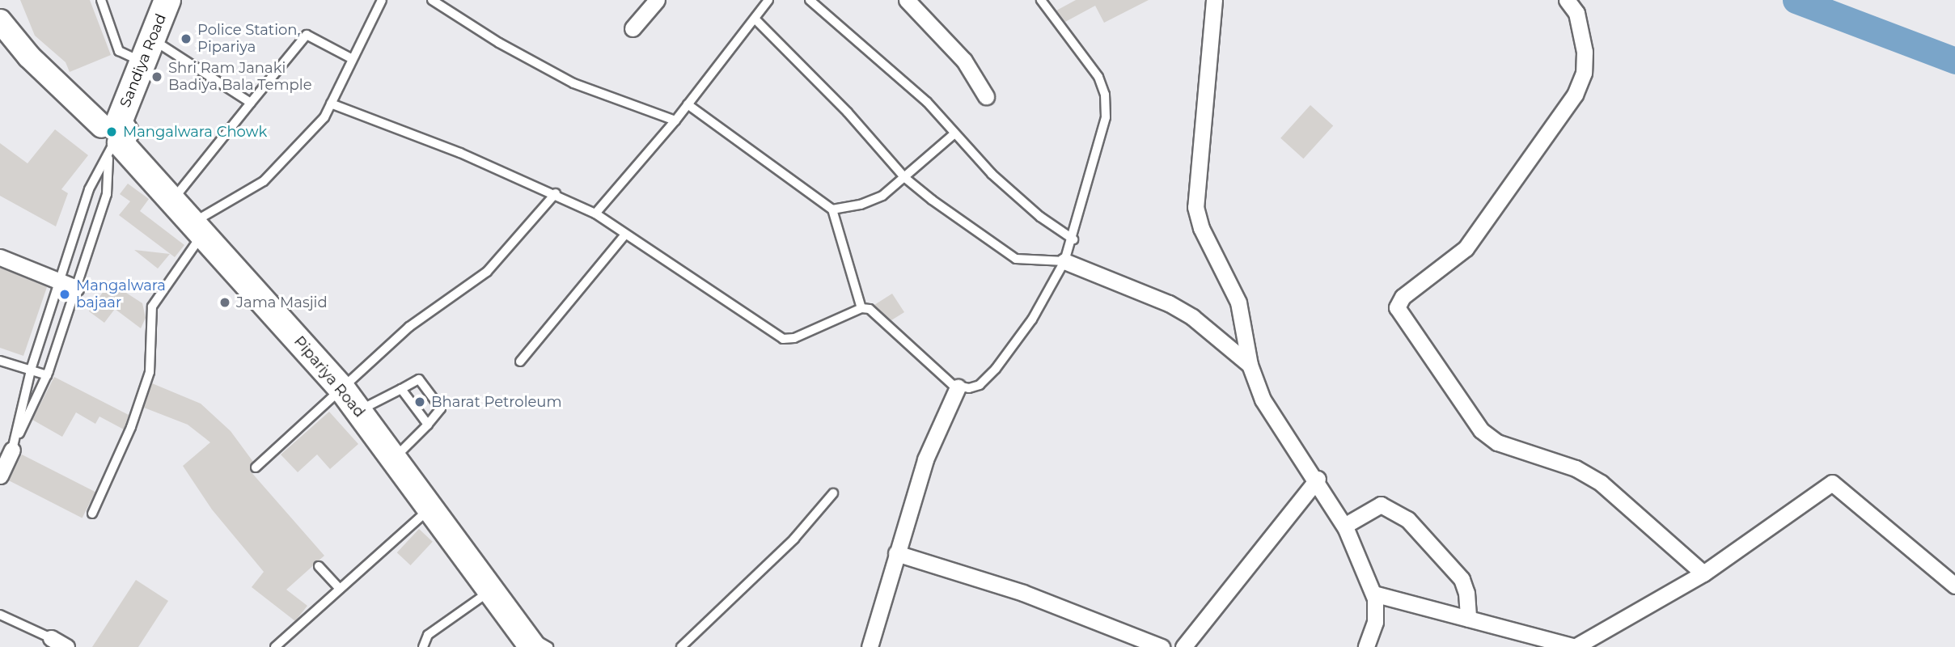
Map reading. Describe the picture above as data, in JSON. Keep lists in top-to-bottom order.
{
  "streets": {
    "main road": ["Sandiya Road", "Pipariya Road"]
  },
  "crossings": [
    ["Sandiya Road", "Pipariya Road"]
  ],
  "places": [
    "Police Station, Pipariya",
    "Shri Ram Janaki Badiya Bala Temple",
    "Mangalwara Chowk",
    "Mangalwara bajaar",
    "Jama Masjid",
    "Bharat Petroleum"
  ]
}
